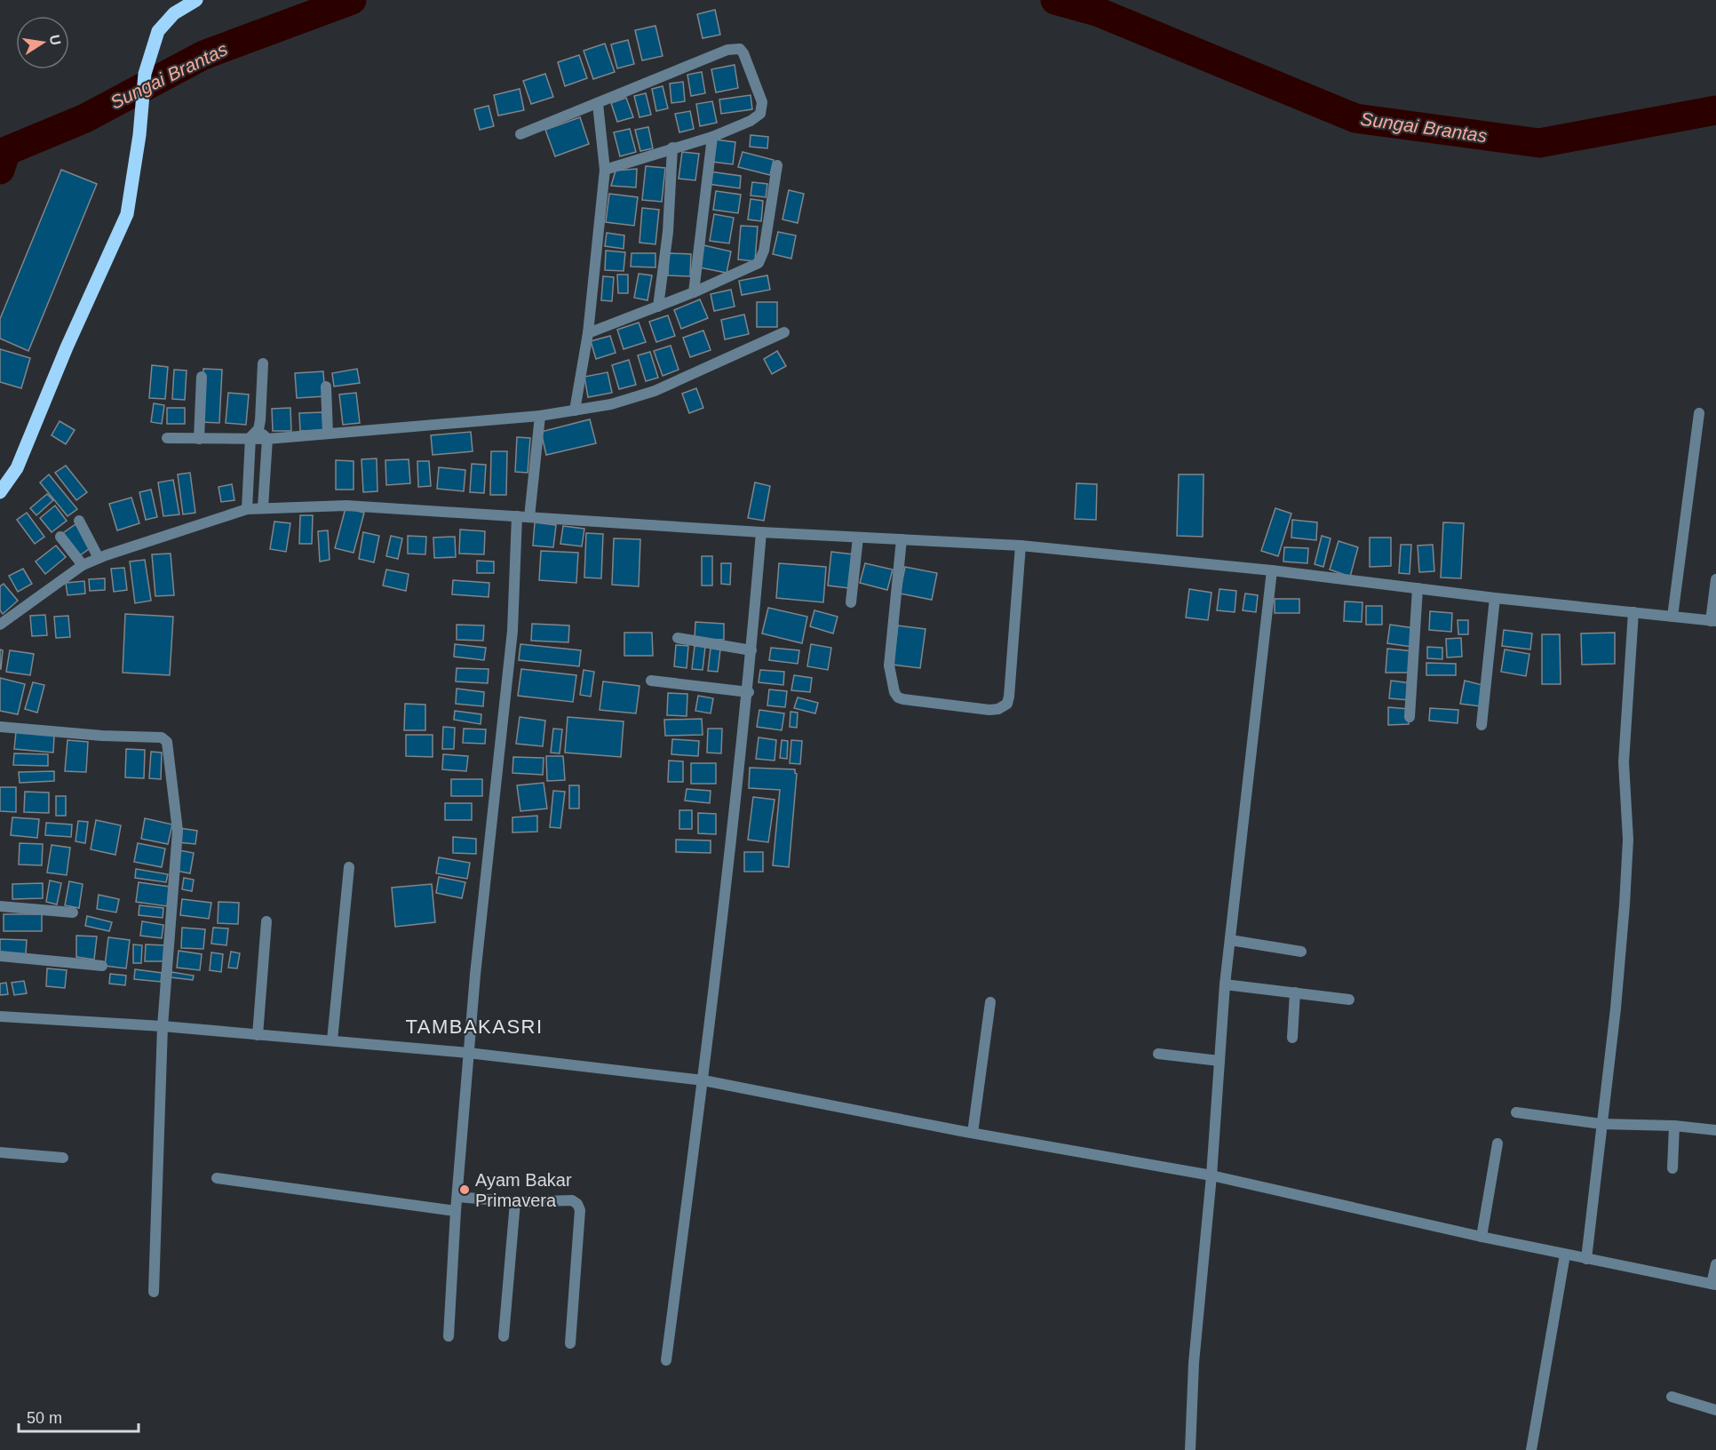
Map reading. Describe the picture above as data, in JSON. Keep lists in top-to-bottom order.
{
  "districts": ["TAMBAKASRI"],
  "water": ["Sungai Brantas"],
  "places": ["Ayam Bakar Primavera"],
  "scale_bar": "50 m",
  "north": "right"
}
